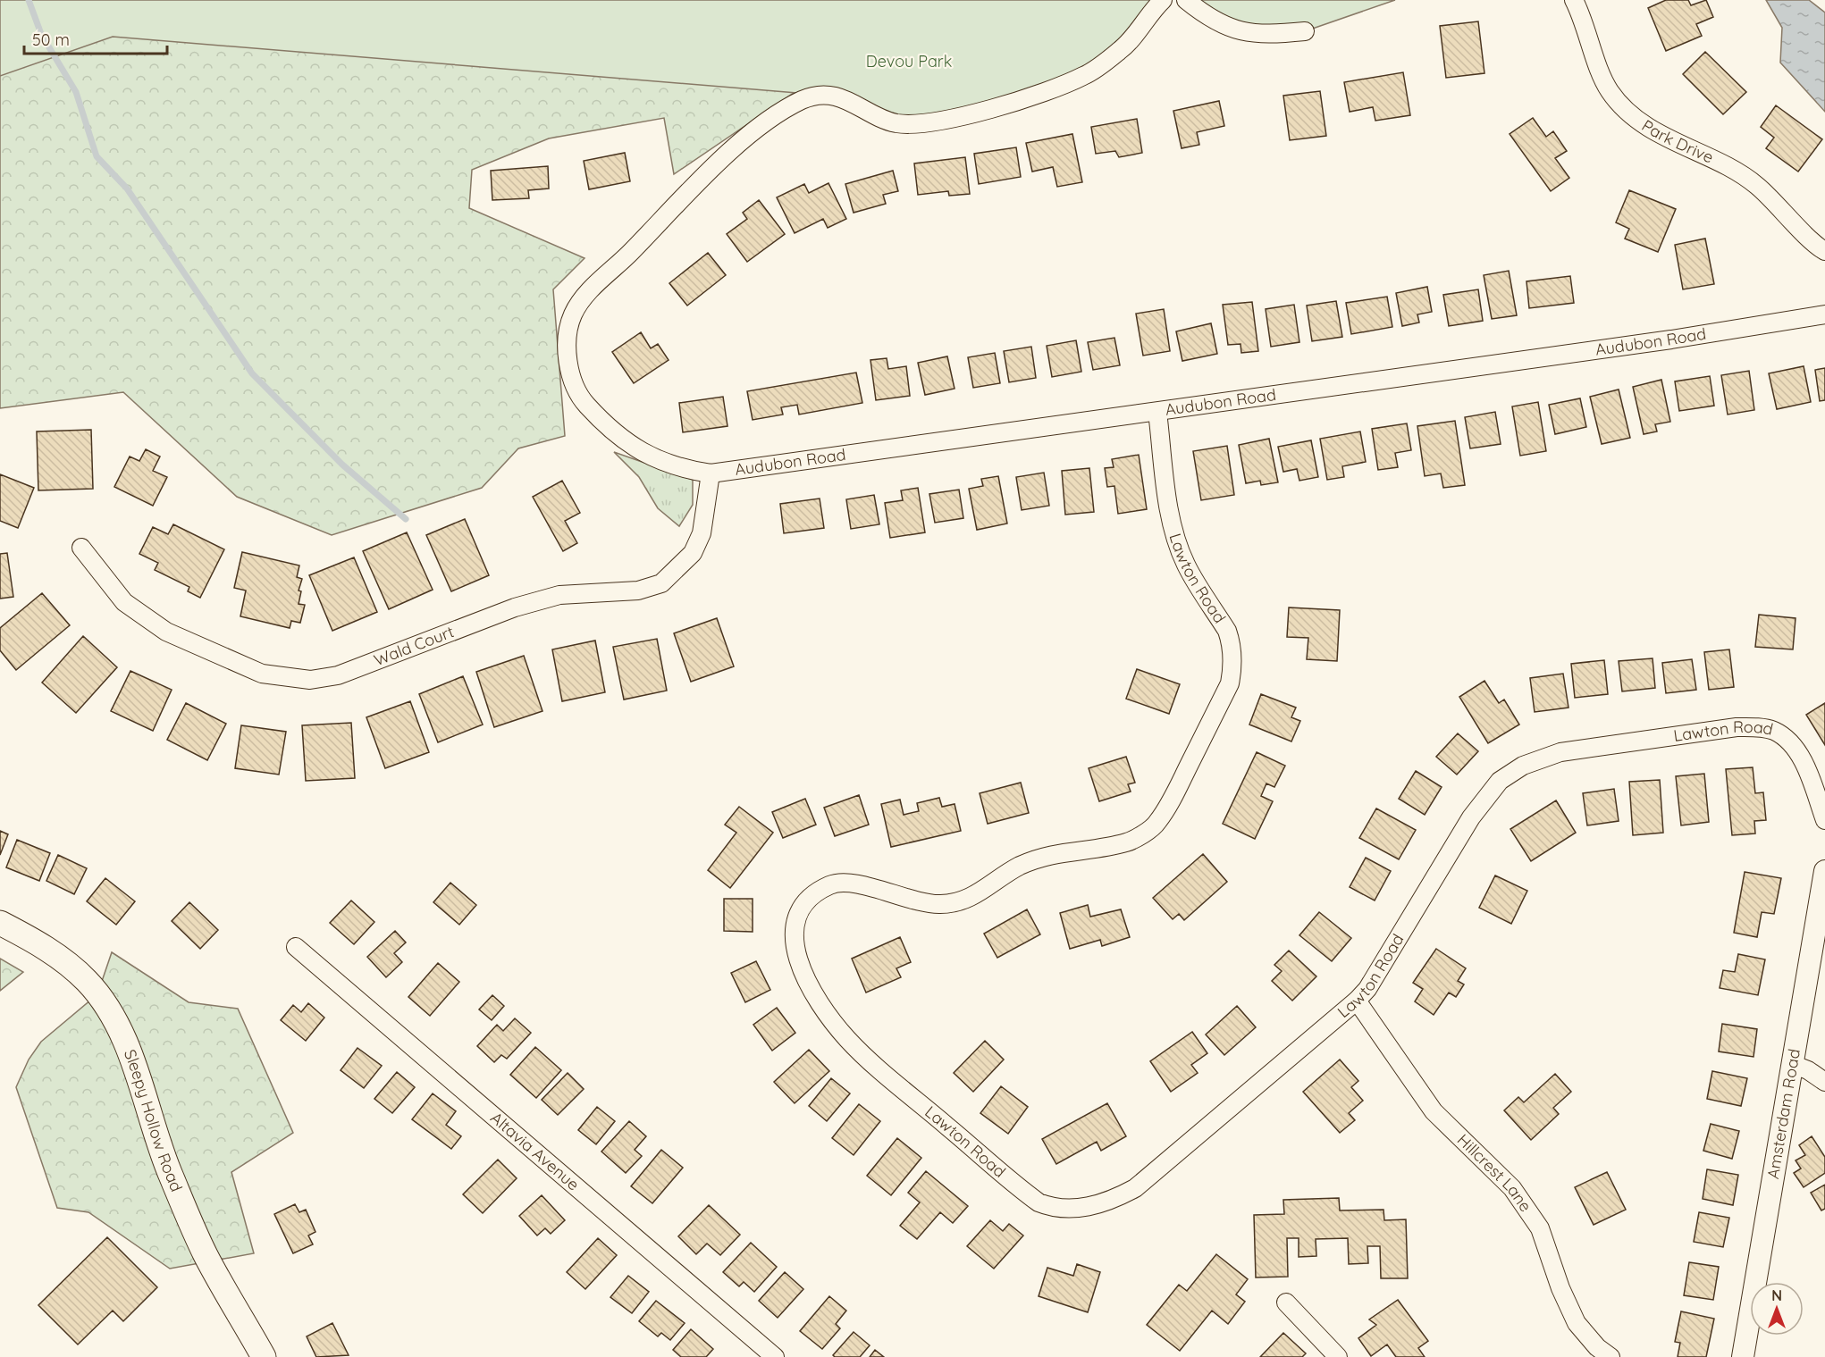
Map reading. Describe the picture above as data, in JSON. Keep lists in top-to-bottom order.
{
  "streets": {
    "main road": ["Sleepy Hollow Road"],
    "street": [
      "Park Drive",
      "Audubon Road",
      "Lawton Road",
      "Wald Court",
      "Amsterdam Road",
      "Altavia Avenue",
      "Hillcrest Lane"
    ]
  },
  "crossings": [
    ["Audubon Road", "Lawton Road"],
    ["Audubon Road", "Wald Court"],
    ["Lawton Road", "Hillcrest Lane"]
  ],
  "parks": ["Devou Park"],
  "scale_bar": "50 m",
  "north": "top"
}
